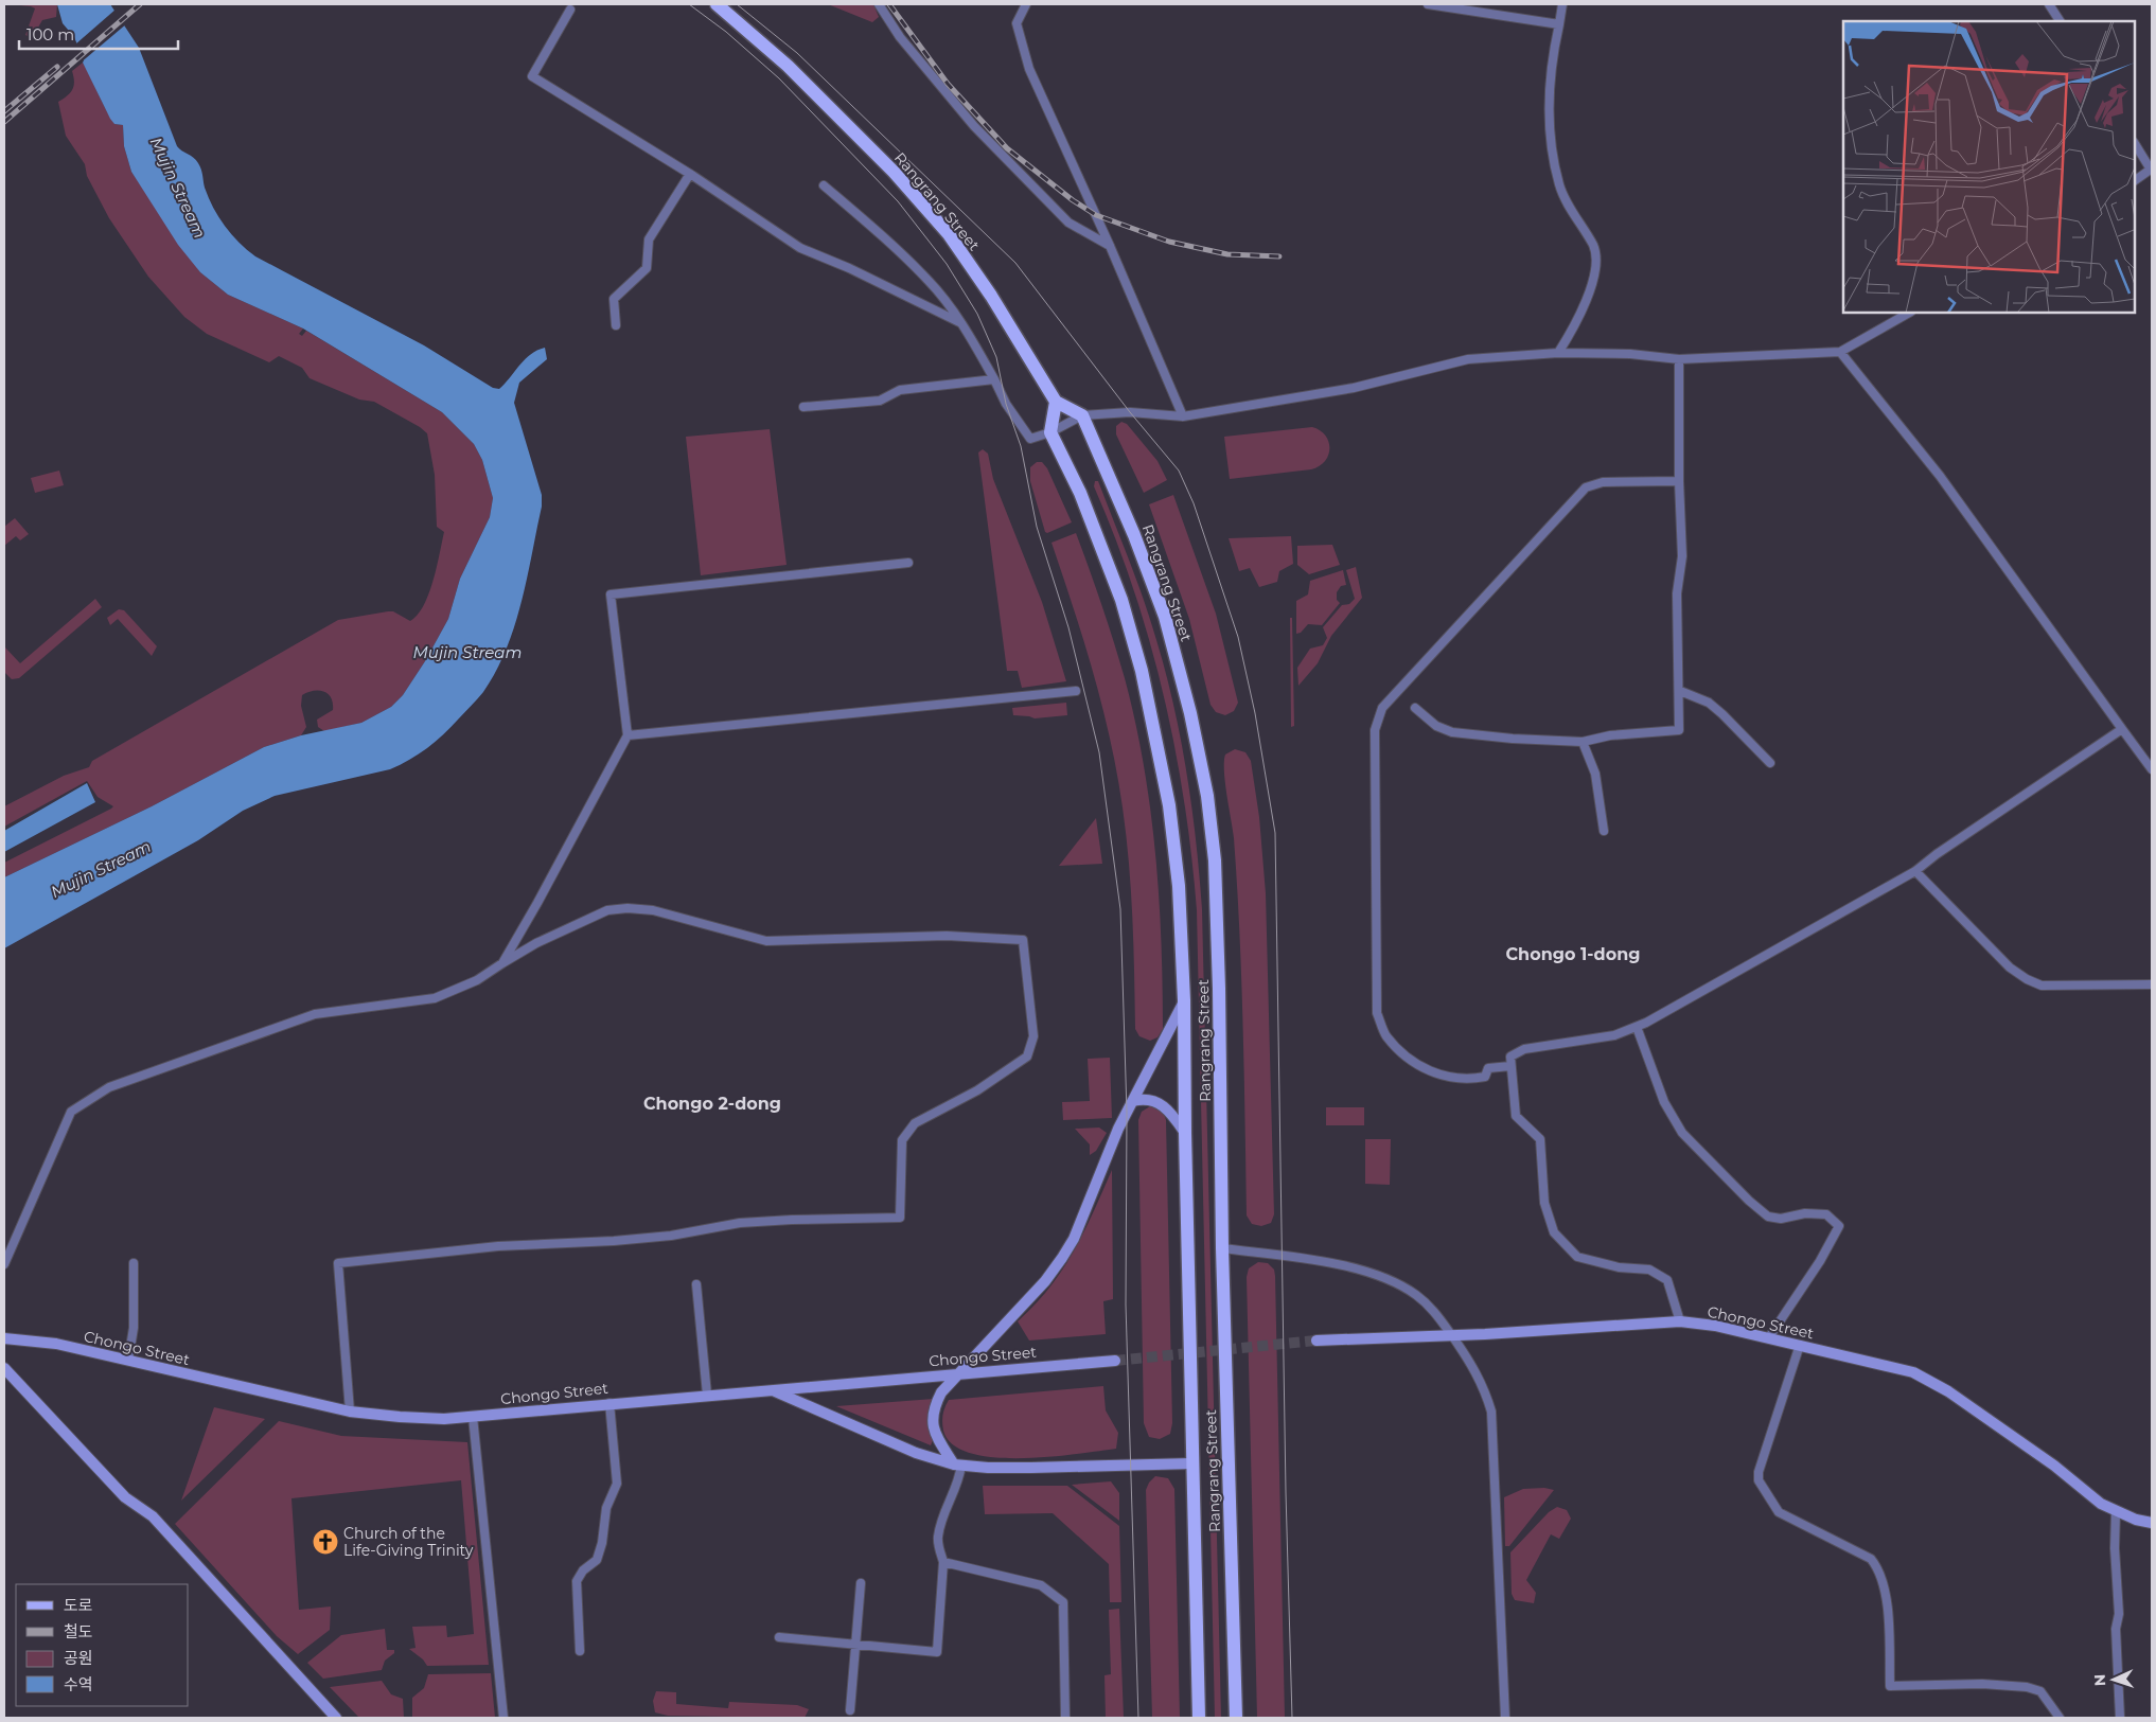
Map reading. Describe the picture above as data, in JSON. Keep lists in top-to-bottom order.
{
  "streets": {
    "main road": ["Rangrang Street", "Chongo Street"]
  },
  "districts": ["Chongo 1-dong", "Chongo 2-dong"],
  "water": ["Mujin Stream"],
  "places": {
    "church": ["Church of the Life-Giving Trinity"]
  },
  "legend": [
    "도로",
    "철도",
    "공원",
    "수역"
  ],
  "scale_bar": "100 m",
  "north": "left"
}
